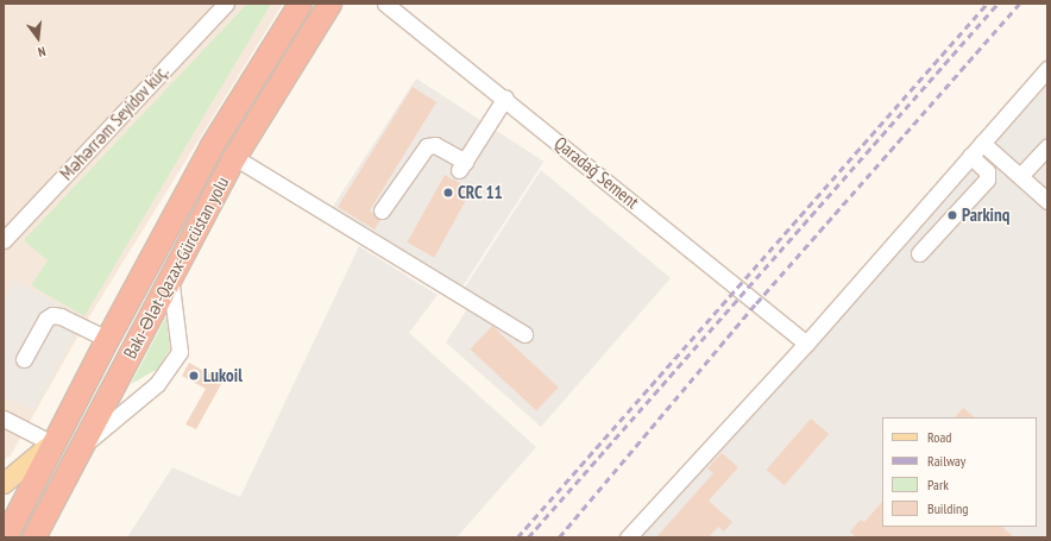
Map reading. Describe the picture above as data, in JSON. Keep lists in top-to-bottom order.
{
  "streets": {
    "highway": ["Bakı-Ələt-Qazax-Gürcüstan yolu"],
    "street": ["Məhərrəm Seyidov küç.", "Qaradağ Sement"]
  },
  "places": ["CRC 11", "Parkinq", "Lukoil"],
  "legend": [
    "Road",
    "Railway",
    "Park",
    "Building"
  ],
  "north": "bottom"
}
